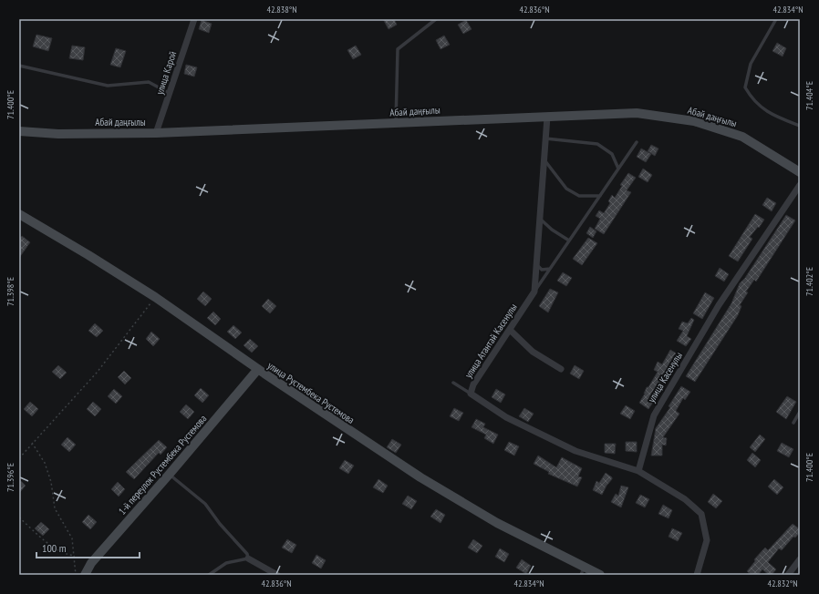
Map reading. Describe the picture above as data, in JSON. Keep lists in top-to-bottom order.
{
  "streets": {
    "street": [
      "улица Карой",
      "Абай даңғылы",
      "улица Атантай Касенулы",
      "улица Касенулы",
      "улица Рустембека Рустемова",
      "1-й переулок Рустембека Рустемова"
    ]
  },
  "crossings": [
    ["улица Карой", "Абай даңғылы"],
    ["улица Атантай Касенулы", "улица Касенулы"],
    ["улица Рустембека Рустемова", "1-й переулок Рустембека Рустемова"]
  ],
  "scale_bar": "100 m",
  "coordinates": [
    "42.838°N",
    "42.836°N",
    "42.834°N",
    "71.404°E",
    "71.400°E",
    "71.402°E",
    "71.398°E",
    "71.396°E",
    "42.832°N"
  ]
}
